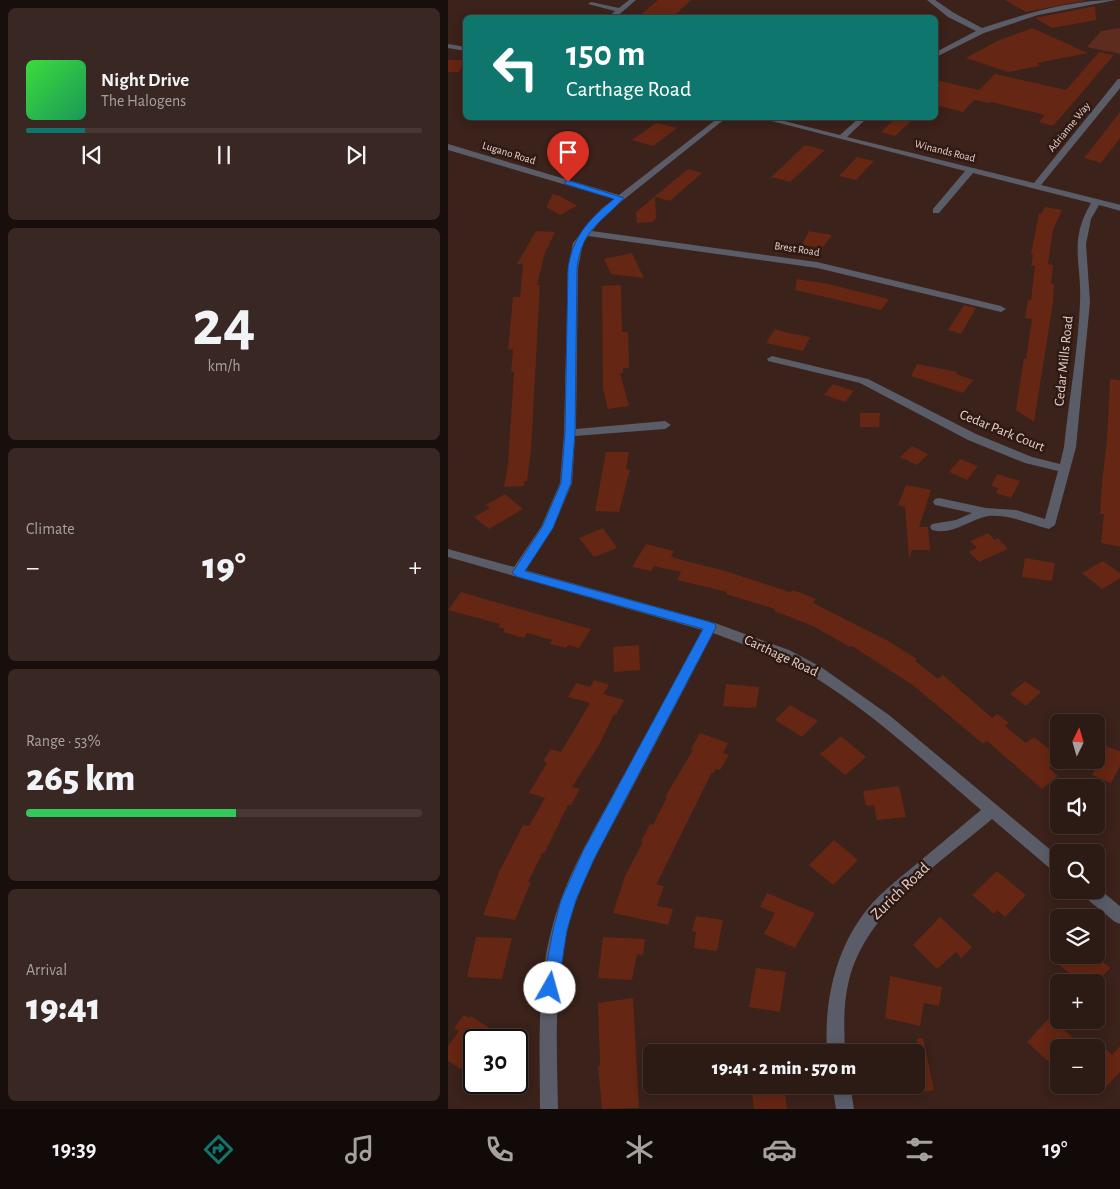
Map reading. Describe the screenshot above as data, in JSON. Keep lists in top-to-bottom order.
{
  "streets": {
    "street": [
      "Adrianne Way",
      "Winands Road",
      "Lugano Road",
      "Brest Road",
      "Cedar Mills Road",
      "Cedar Park Court",
      "Carthage Road",
      "Zurich Road"
    ]
  },
  "crossings": [
    ["Adrianne Way", "Winands Road"],
    ["Winands Road", "Cedar Mills Road"],
    ["Cedar Mills Road", "Cedar Park Court"],
    ["Carthage Road", "Zurich Road"]
  ],
  "north": "top",
  "page": {
    "turn": ["150 m", "Carthage Road"],
    "song": ["Night Drive", "The Halogens"],
    "tile": [
      ["24", "km/h"],
      "Climate",
      ["Range · 53%", "265 km"],
      ["Arrival", "19:41"]
    ],
    "heat": ["−", "19°", "+"],
    "map_buttons": ["+", "−"],
    "limit": "30",
    "trip": "19:41 · 2 min · 570 m",
    "tabs": ["19:39", "19°"]
  }
}
